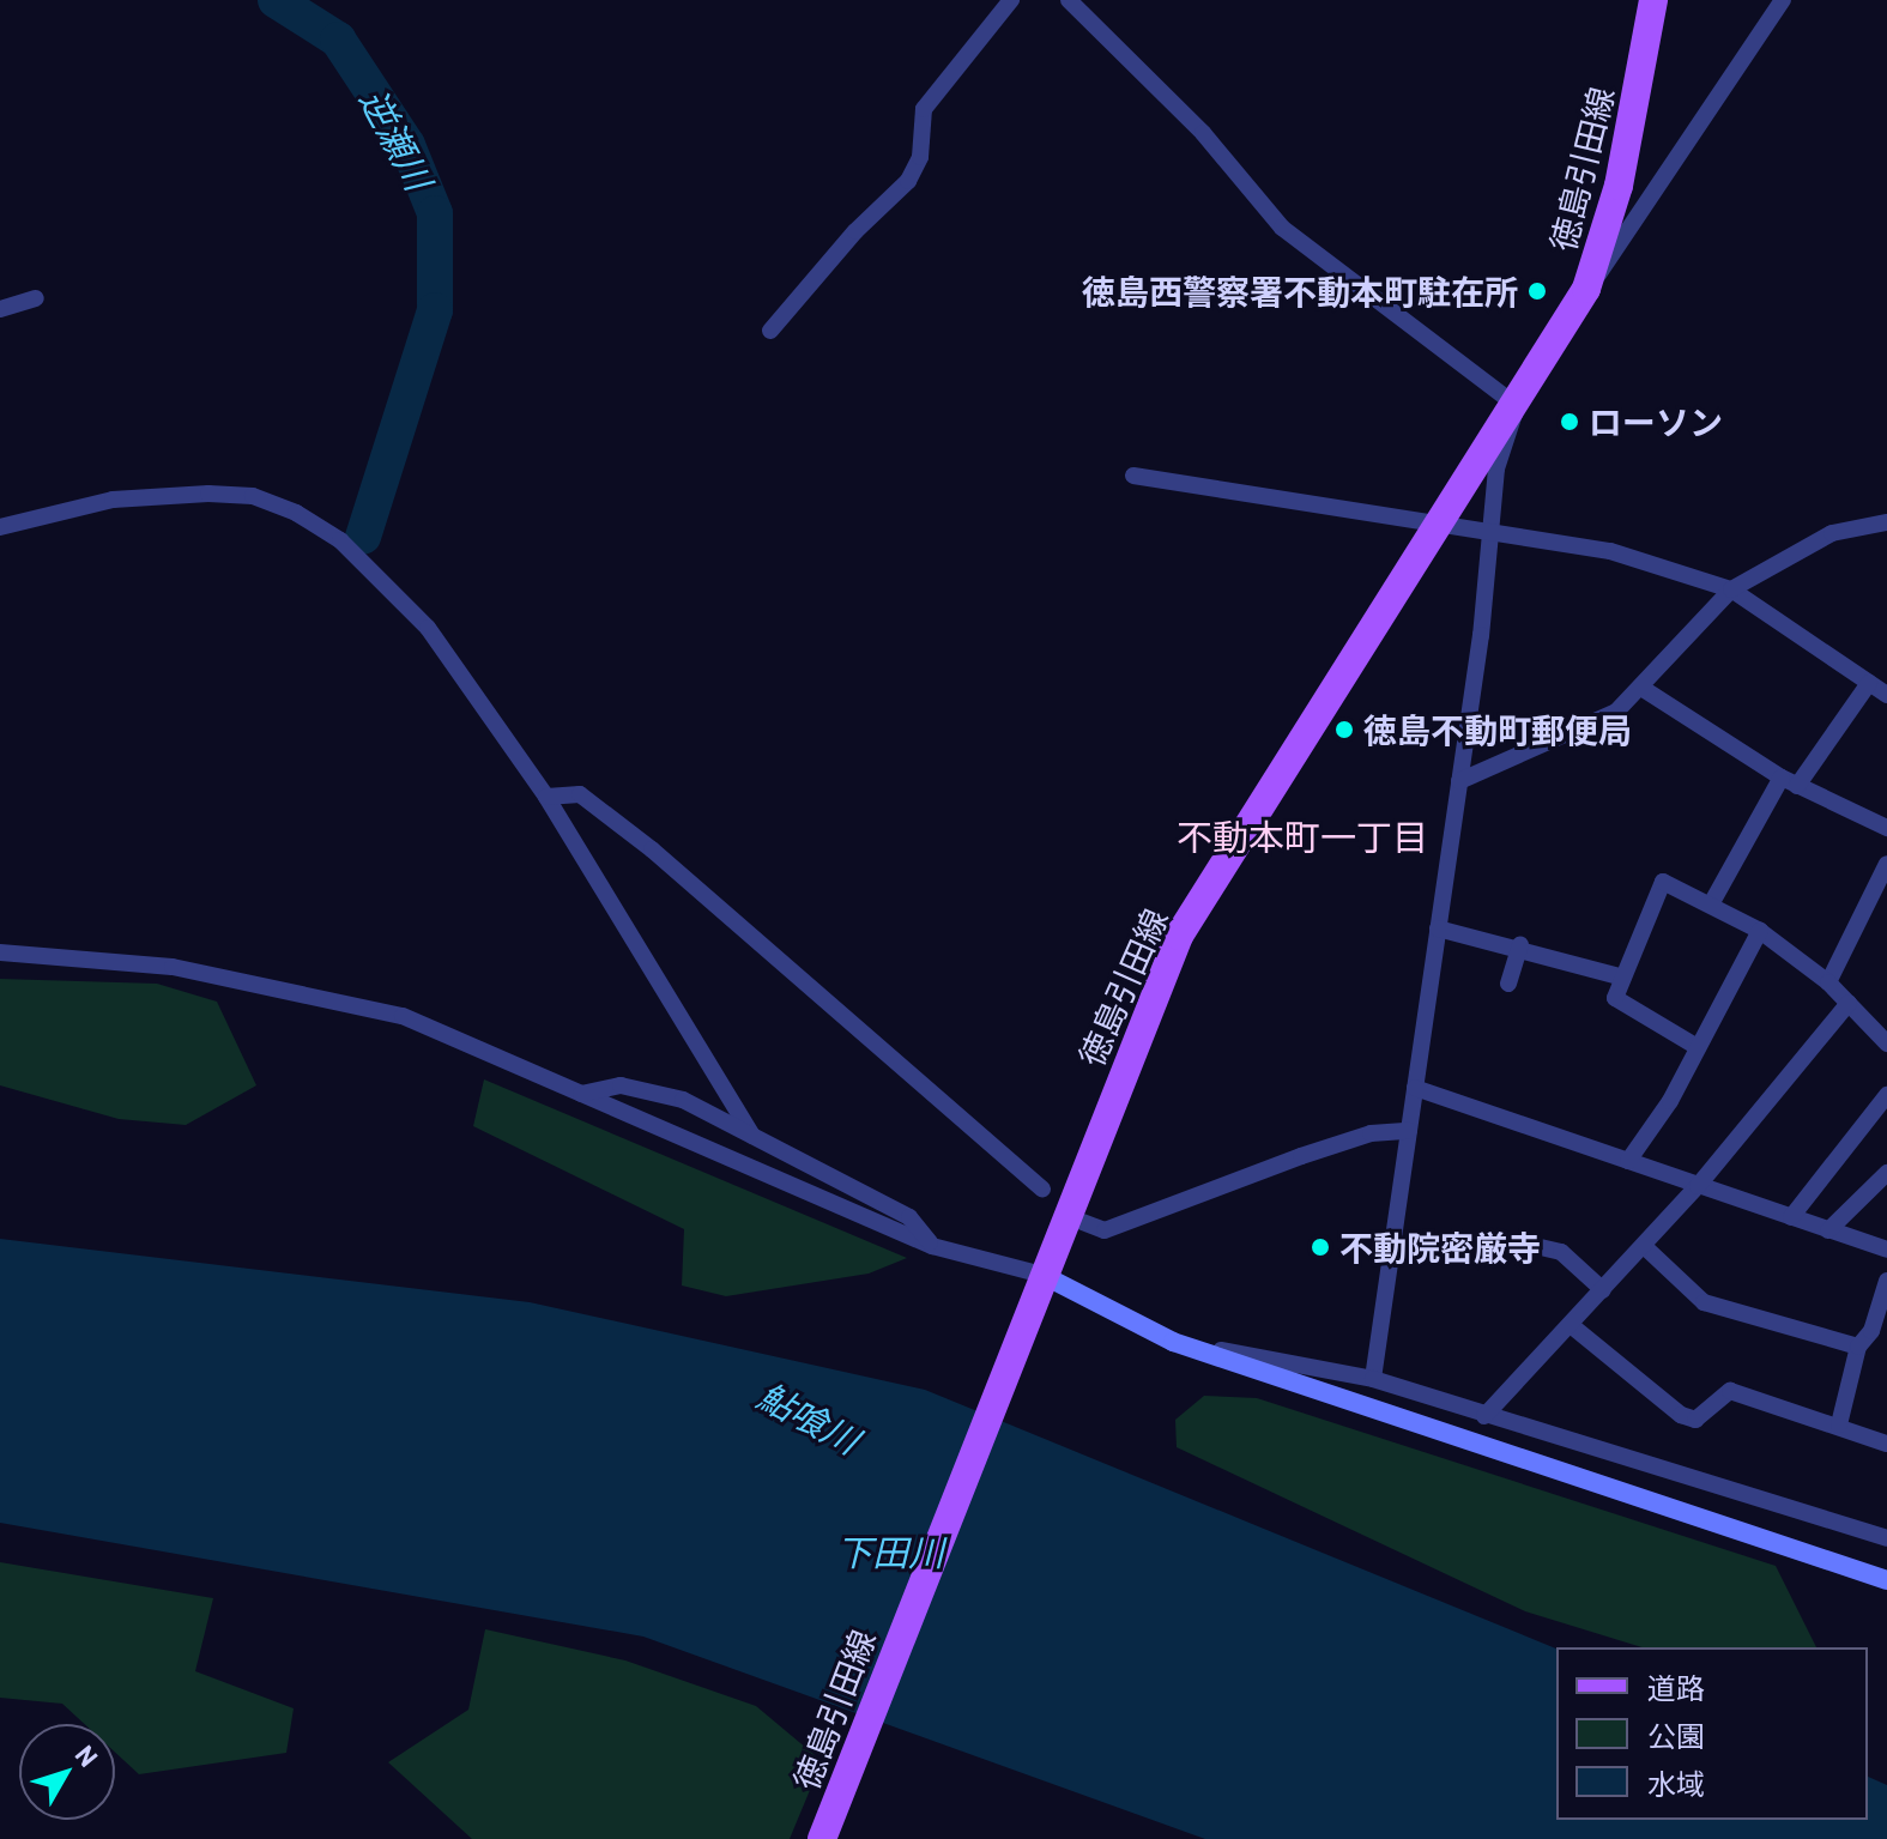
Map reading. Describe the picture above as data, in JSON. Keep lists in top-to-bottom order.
{
  "streets": {
    "main road": ["徳島引田線"]
  },
  "districts": ["不動本町一丁目"],
  "water": ["逆瀬川", "鮎喰川", "下田川"],
  "places": [
    "徳島西警察署不動本町駐在所",
    "ローソン",
    "徳島不動町郵便局",
    "不動院密厳寺"
  ],
  "legend": ["道路", "公園", "水域"],
  "north": "top right"
}
